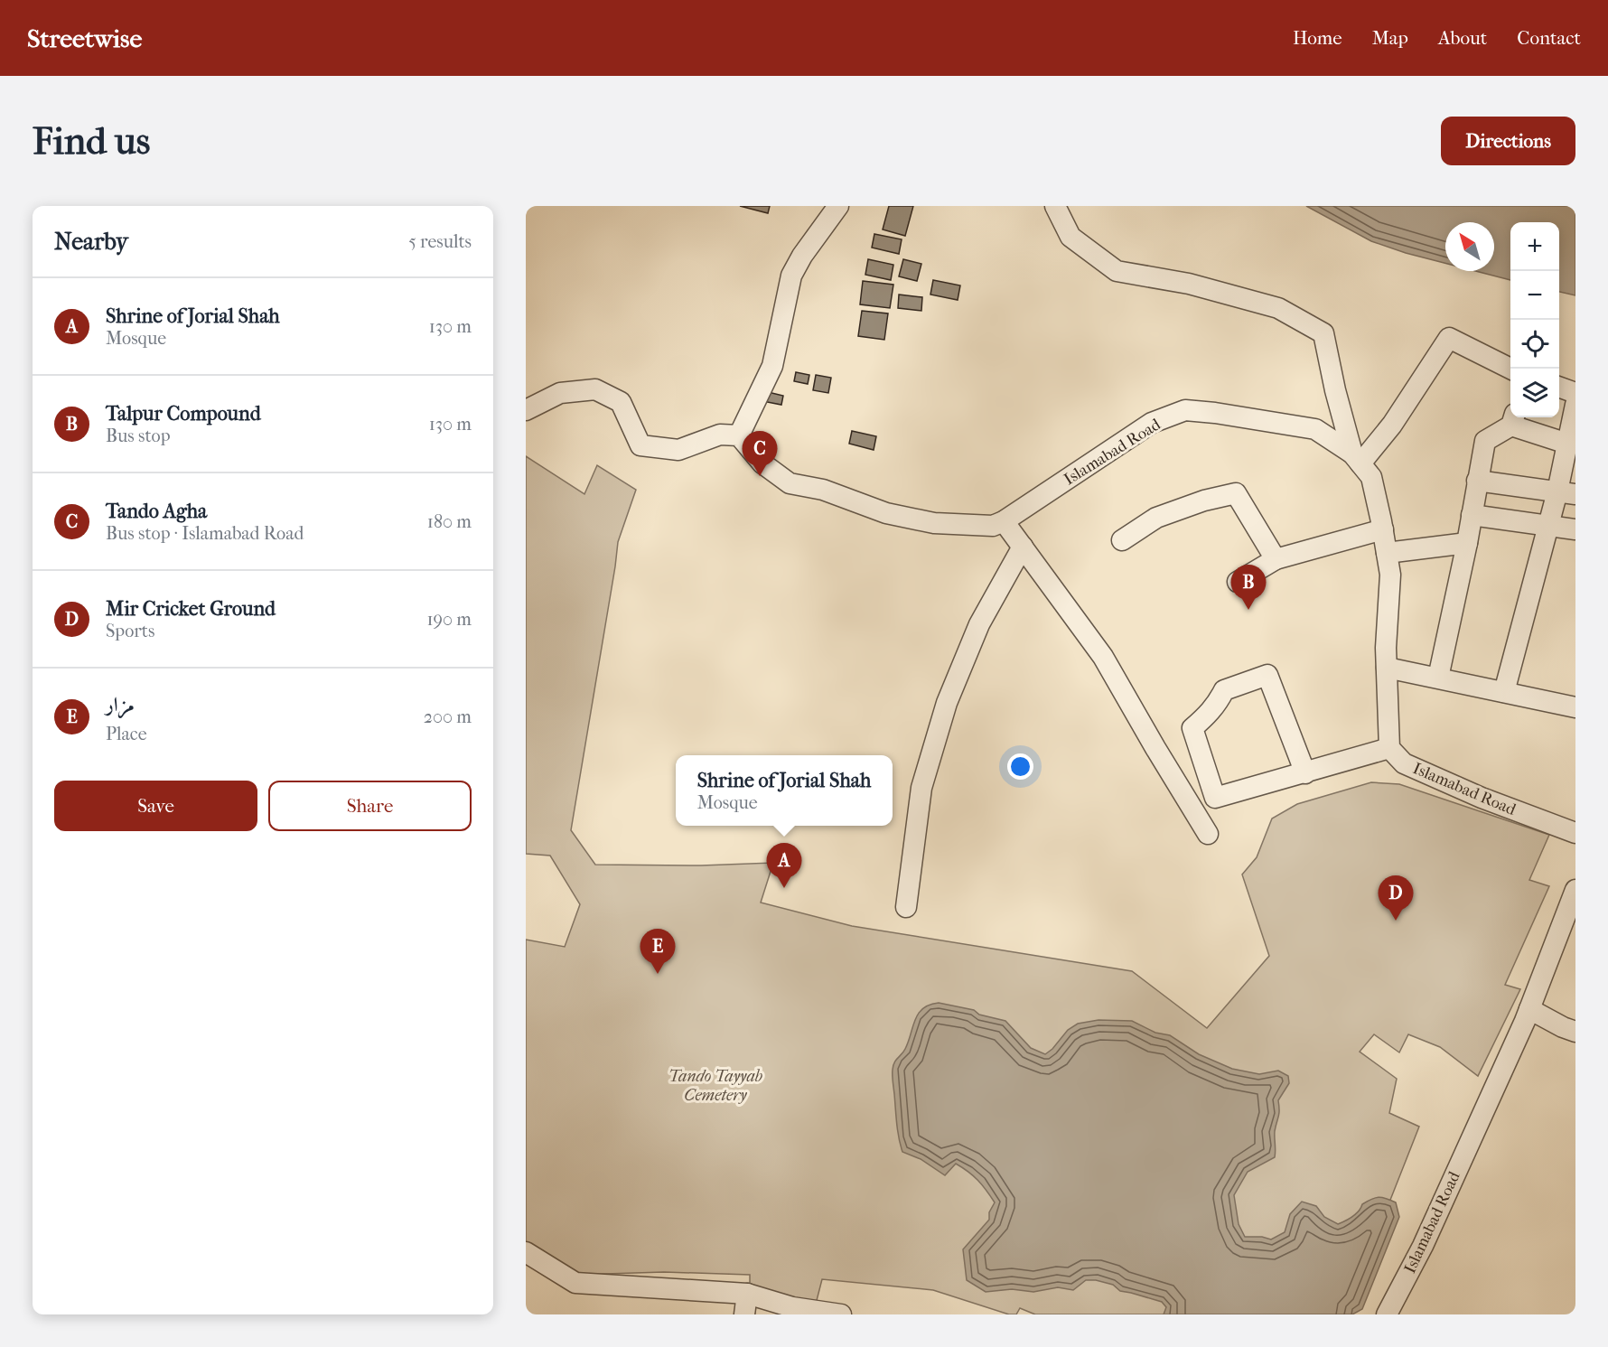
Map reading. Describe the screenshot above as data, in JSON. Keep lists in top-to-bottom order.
{
  "streets": {
    "street": ["Islamabad Road"]
  },
  "parks": ["Tando Tayyab Cemetery"],
  "north": "top left",
  "page": {
    "header": "Streetwise",
    "nav": [
      "Home",
      "Map",
      "About",
      "Contact"
    ],
    "buttons": [
      "Directions",
      ["Save", "Share"]
    ],
    "title": "Find us",
    "heading": ["Nearby", "5 results"],
    "map_buttons": ["+", "−"],
    "list": [
      {
        "mark": "A",
        "name": "Shrine of Jorial Shah",
        "note": "Mosque",
        "value": "130 m"
      },
      {
        "mark": "B",
        "name": "Talpur Compound",
        "note": "Bus stop",
        "value": "130 m"
      },
      {
        "mark": "C",
        "name": "Tando Agha",
        "note": "Bus stop · Islamabad Road",
        "value": "180 m"
      },
      {
        "mark": "D",
        "name": "Mir Cricket Ground",
        "note": "Sports",
        "value": "190 m"
      },
      {
        "mark": "E",
        "name": "مزار",
        "note": "Place",
        "value": "200 m"
      }
    ],
    "pins": [
      "C",
      "B",
      "A",
      "D",
      "E"
    ],
    "popup": ["Shrine of Jorial Shah", "Mosque"]
  }
}
